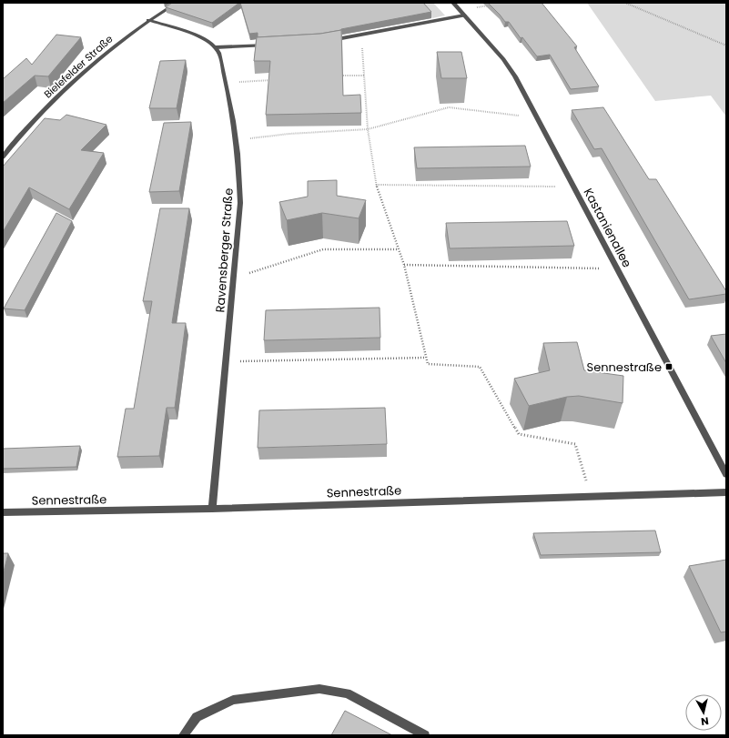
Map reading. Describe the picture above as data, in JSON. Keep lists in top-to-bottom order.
{
  "streets": {
    "street": [
      "Bielefelder Straße",
      "Kastanienallee",
      "Ravensberger Straße",
      "Sennestraße"
    ]
  },
  "crossings": [
    ["Ravensberger Straße", "Sennestraße"]
  ],
  "places": {
    "transit": ["Sennestraße"]
  },
  "north": "bottom"
}
